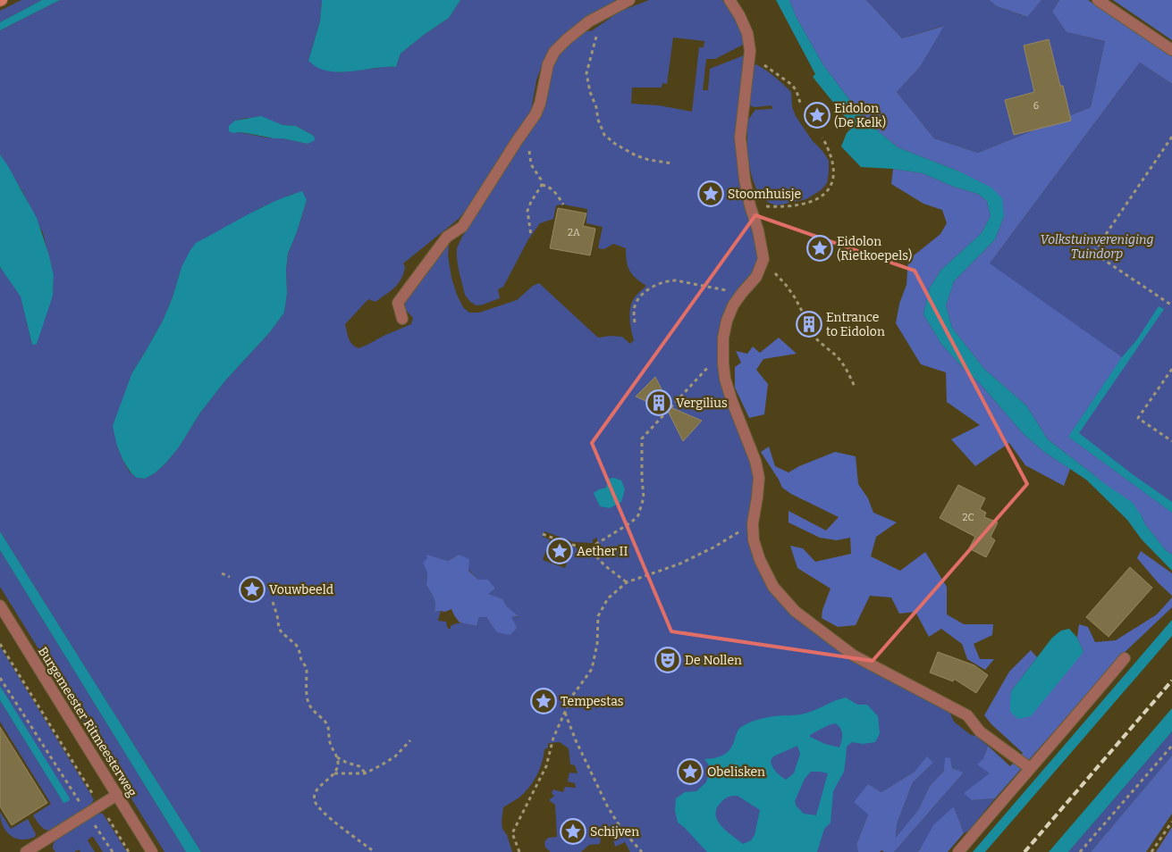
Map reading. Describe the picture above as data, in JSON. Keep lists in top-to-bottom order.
{
  "streets": {
    "street": ["Burgemeester Ritmeesterweg"]
  },
  "parks": ["Volkstuinvereniging Tuindorp"],
  "places": {
    "place": [
      "Eidolon (De Kelk)",
      "Stoomhuisje",
      "Eidolon (Rietkoepels)",
      "Aether II",
      "Vouwbeeld",
      "Tempestas",
      "Obelisken",
      "Schijven"
    ],
    "building": ["Entrance to Eidolon", "Vergilius"],
    "theatre": ["De Nollen"]
  },
  "house_numbers": ["6", "2A", "2C"]
}
